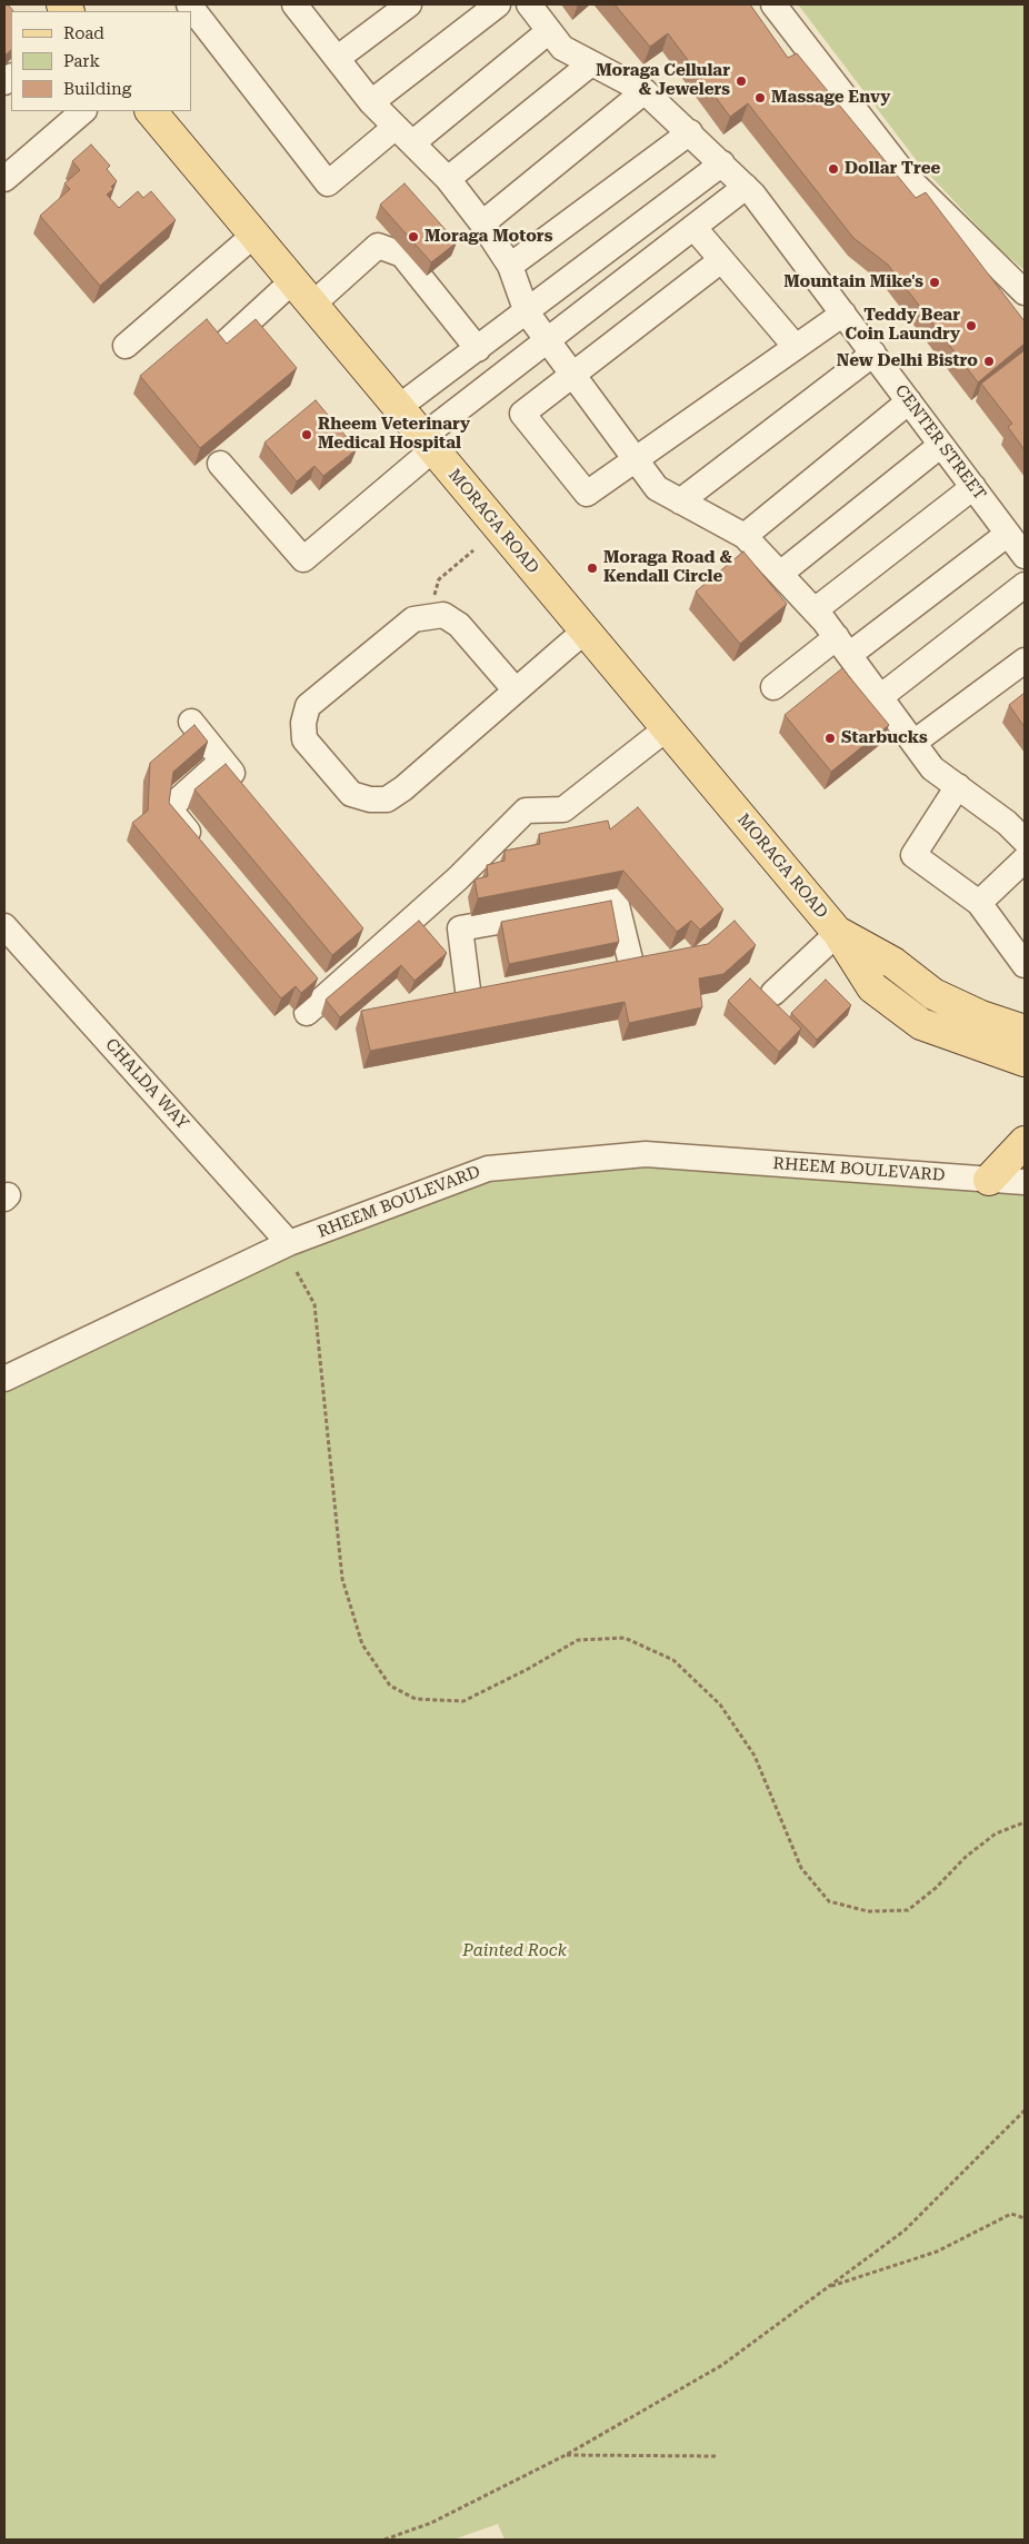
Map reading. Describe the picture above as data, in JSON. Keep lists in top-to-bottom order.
{
  "streets": {
    "main road": ["MORAGA ROAD"],
    "street": ["CENTER STREET", "CHALDA WAY", "RHEEM BOULEVARD"]
  },
  "crossings": [
    ["CHALDA WAY", "RHEEM BOULEVARD"]
  ],
  "parks": ["Painted Rock"],
  "places": [
    "Moraga Cellular & Jewelers",
    "Massage Envy",
    "Dollar Tree",
    "Moraga Motors",
    "Mountain Mike's",
    "Teddy Bear Coin Laundry",
    "New Delhi Bistro",
    "Rheem Veterinary Medical Hospital",
    "Moraga Road & Kendall Circle",
    "Starbucks"
  ],
  "legend": ["Road", "Park", "Building"]
}
